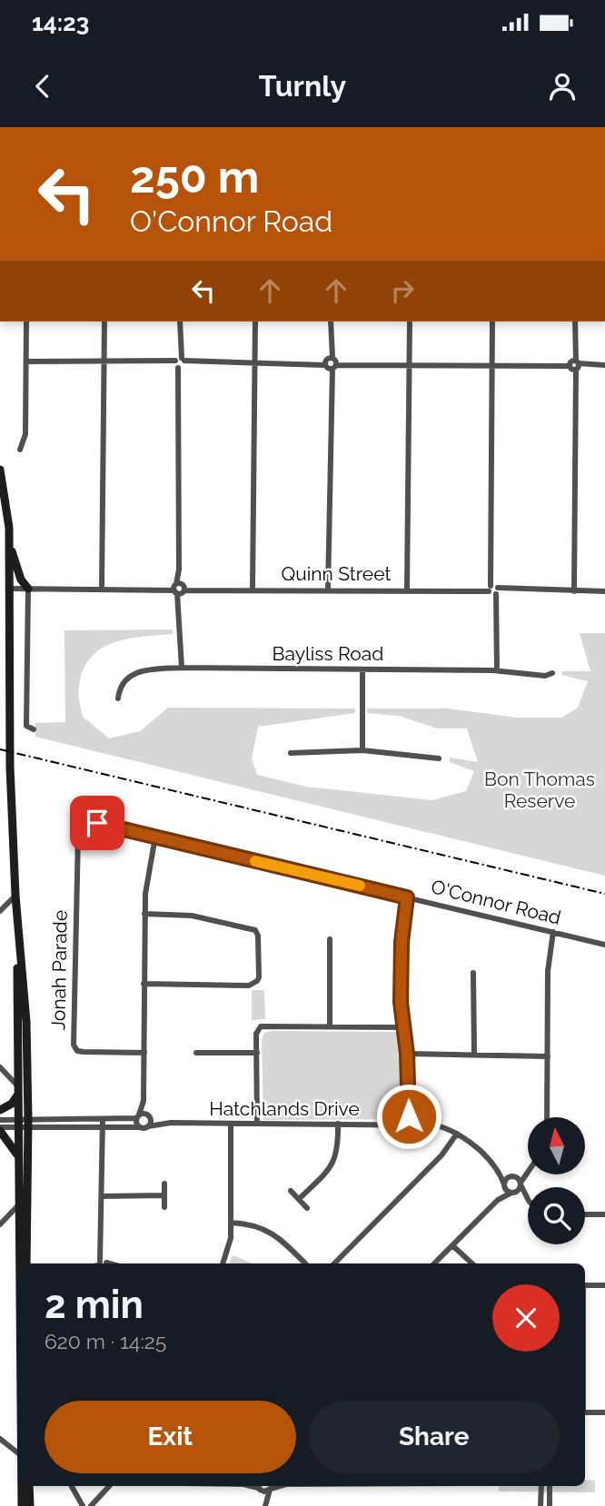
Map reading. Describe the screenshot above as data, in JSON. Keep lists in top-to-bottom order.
{
  "streets": {
    "street": [
      "Quinn Street",
      "Bayliss Road",
      "O'Connor Road",
      "Jonah Parade",
      "Hatchlands Drive"
    ]
  },
  "crossings": [
    ["O'Connor Road", "Jonah Parade"]
  ],
  "parks": ["Bon Thomas Reserve"],
  "north": "top",
  "page": {
    "status": "14:23",
    "header": "Turnly",
    "turn": ["250 m", "O'Connor Road"],
    "heading": ["2 min", "620 m · 14:25"],
    "buttons": ["Exit", "Share"]
  }
}
